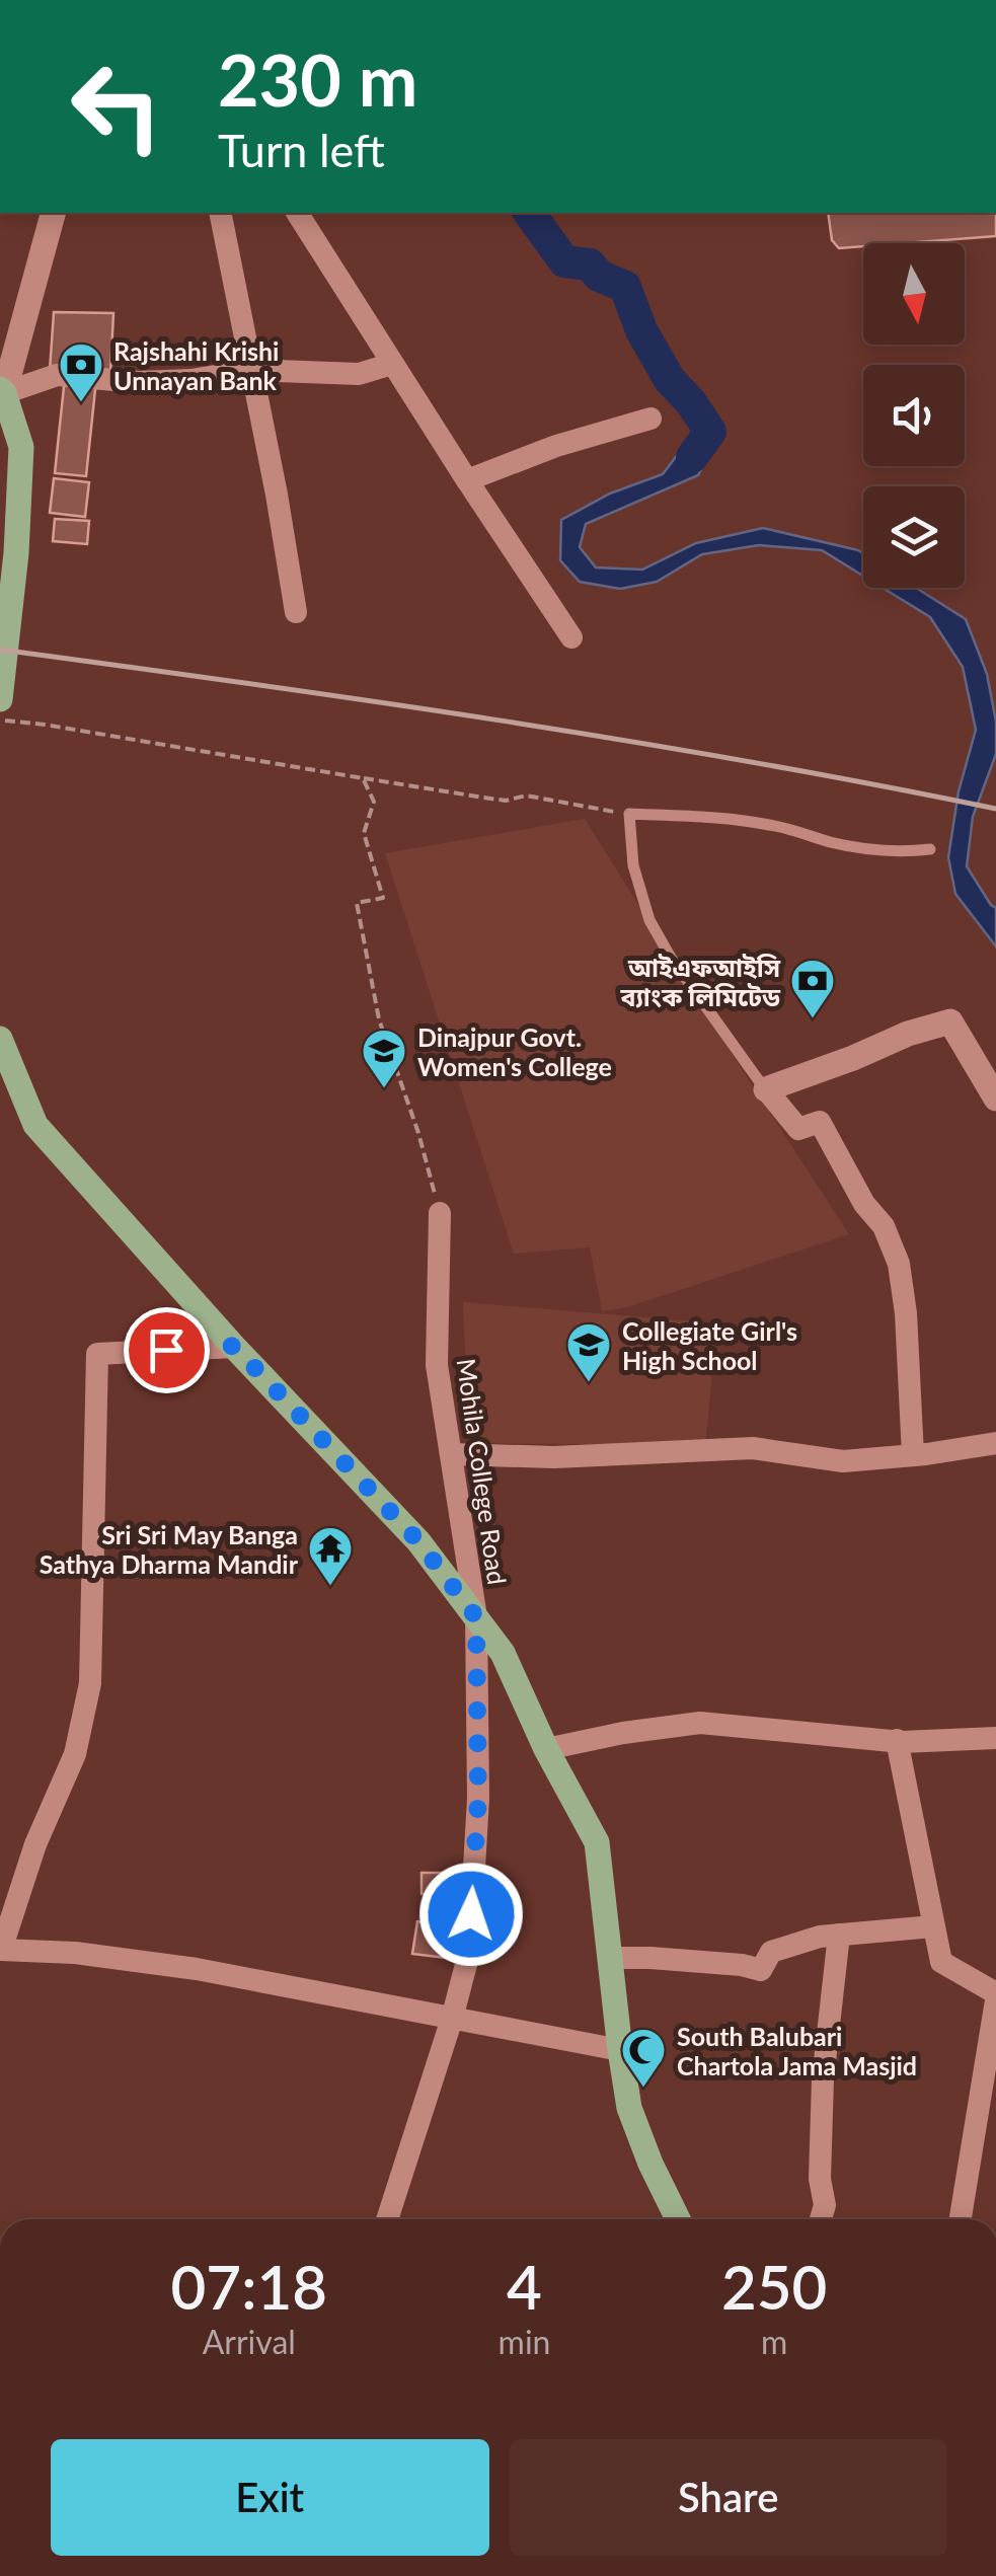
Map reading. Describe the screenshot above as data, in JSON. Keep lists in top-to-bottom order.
{
  "streets": {
    "street": ["Mohila College Road"]
  },
  "places": {
    "bank": ["Rajshahi Krishi Unnayan Bank", "আইএফআইসি ব্যাংক লিমিটেড"],
    "school or university": ["Dinajpur Govt. Women's College", "Collegiate Girl's High School"],
    "temple": ["Sri Sri May Banga Sathya Dharma Mandir"],
    "mosque": ["South Balubari Chartola Jama Masjid"]
  },
  "north": "bottom",
  "page": {
    "turn": ["230 m", "Turn left"],
    "eta": [
      "07:18",
      "Arrival",
      "4",
      "min",
      "250",
      "m"
    ],
    "buttons": ["Exit", "Share"]
  }
}
